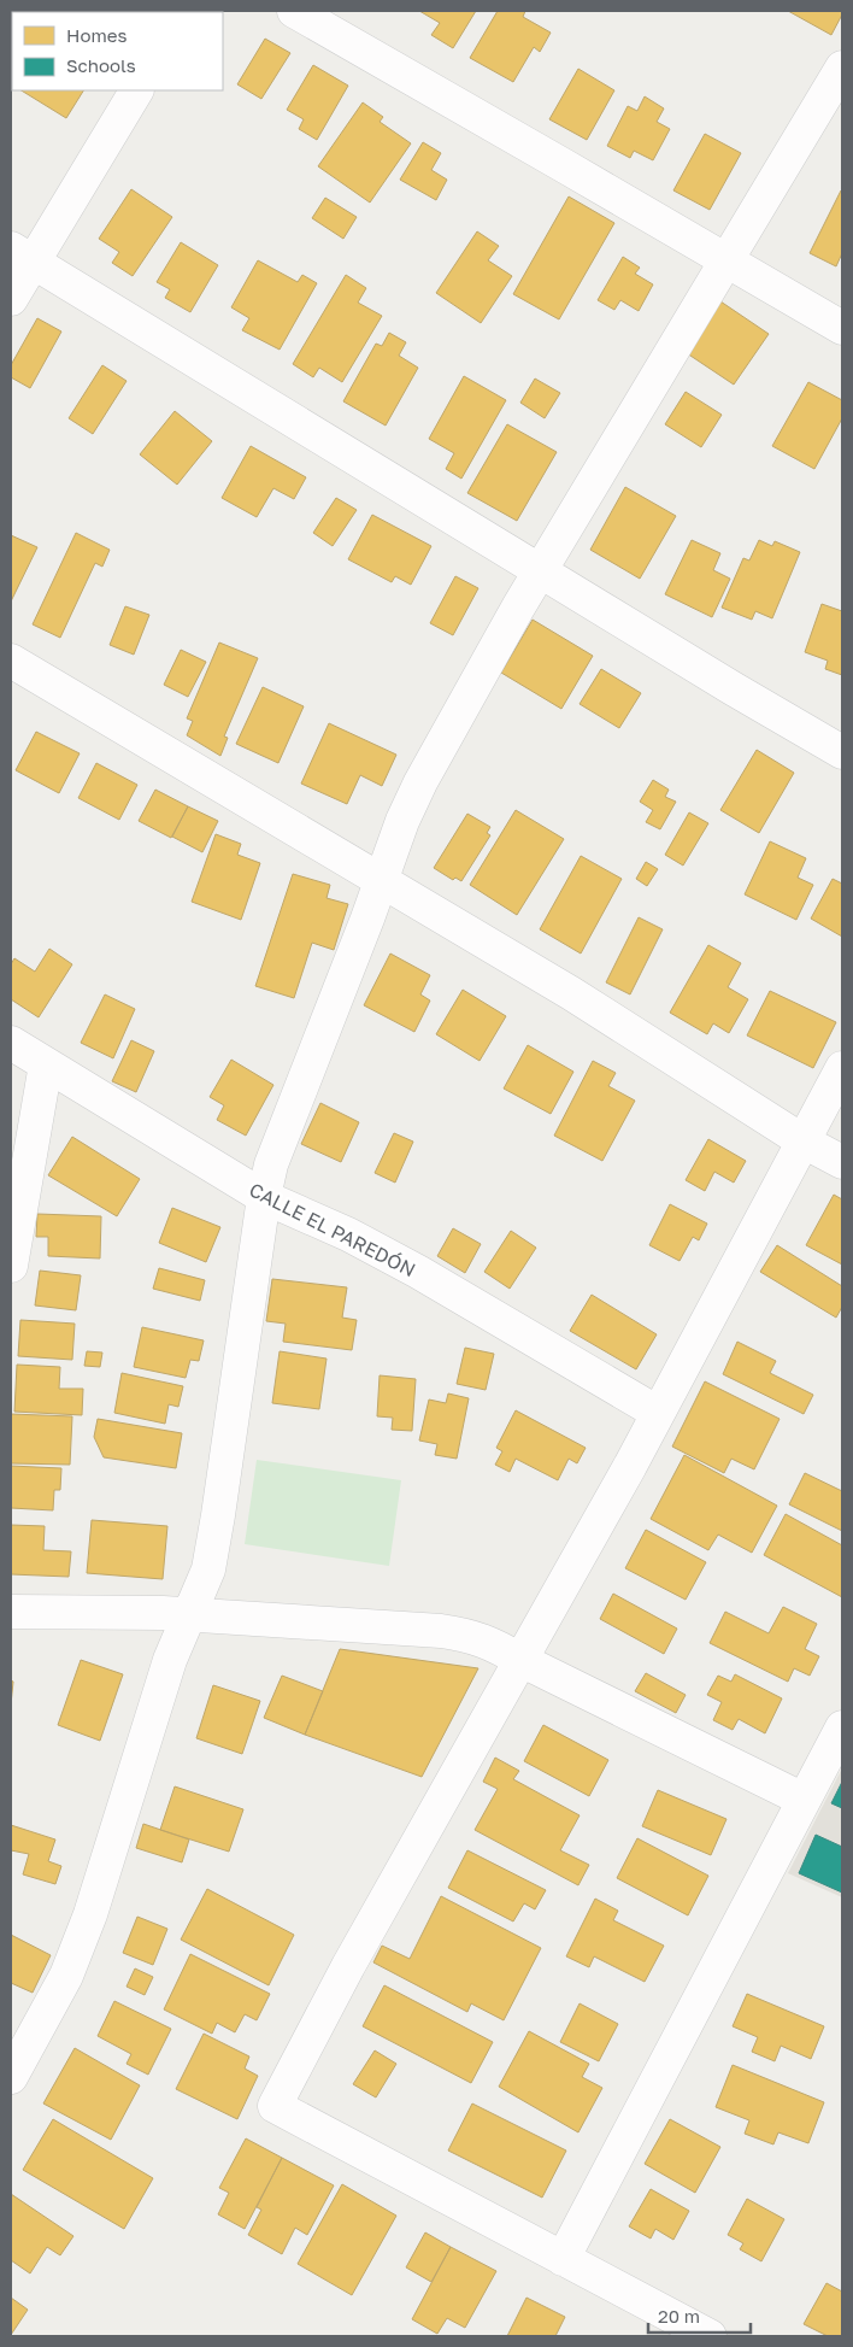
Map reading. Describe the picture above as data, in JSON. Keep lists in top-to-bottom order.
{
  "streets": {
    "street": ["CALLE EL PAREDÓN"]
  },
  "legend": ["Homes", "Schools"],
  "scale_bar": "20 m"
}
